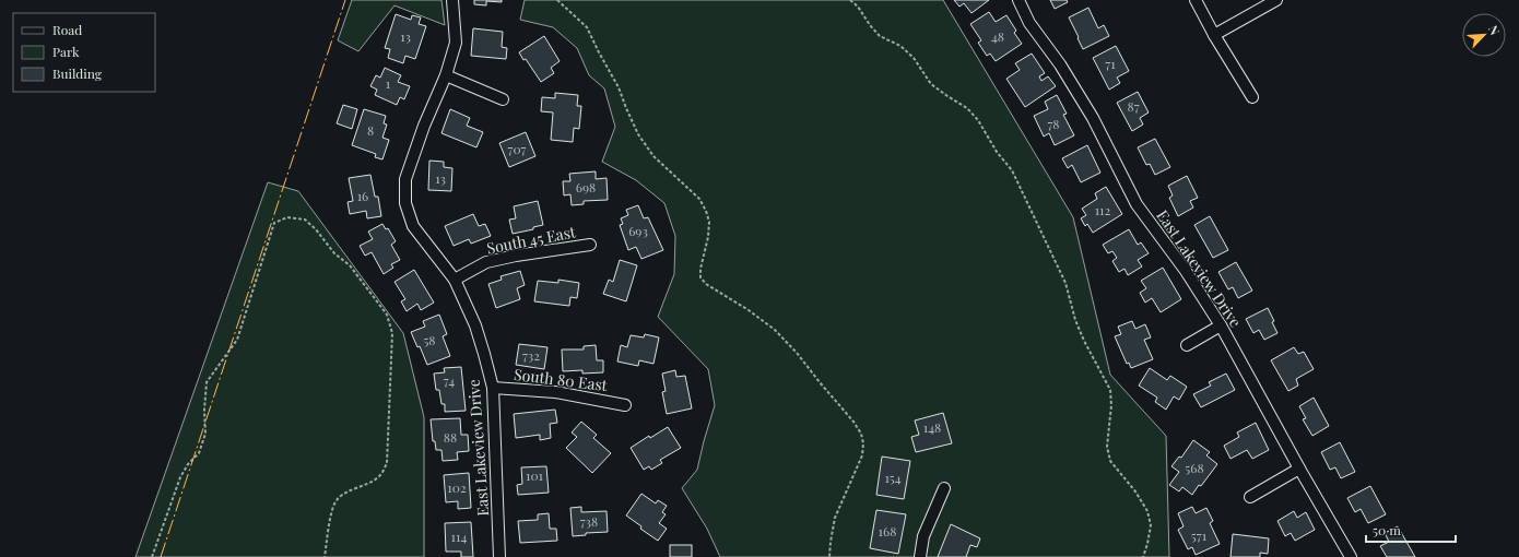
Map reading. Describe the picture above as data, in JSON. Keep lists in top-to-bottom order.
{
  "streets": {
    "street": ["South 45 East", "East Lakeview Drive", "South 80 East"]
  },
  "crossings": [
    ["South 45 East", "East Lakeview Drive"],
    ["East Lakeview Drive", "South 80 East"]
  ],
  "house_numbers": [
    "13",
    "48",
    "71",
    "1",
    "87",
    "78",
    "8",
    "707",
    "13",
    "698",
    "16",
    "112",
    "693",
    "58",
    "732",
    "74",
    "148",
    "88",
    "568",
    "101",
    "154",
    "102",
    "738",
    "168",
    "571",
    "114"
  ],
  "legend": ["Road", "Park", "Building"],
  "scale_bar": "50 m",
  "north": "top right"
}
